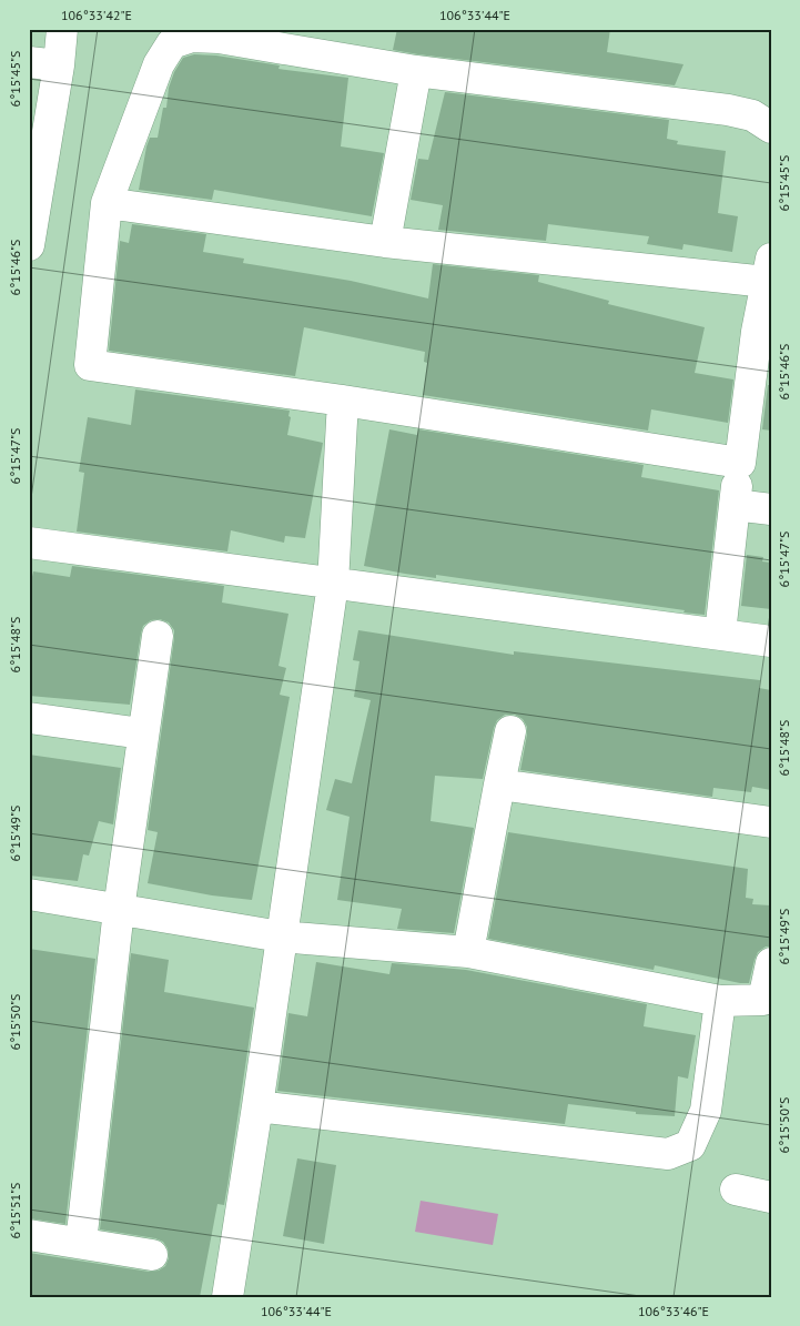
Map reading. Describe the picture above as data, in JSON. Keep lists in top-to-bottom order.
{
  "coordinates": [
    "106°33'42\"E",
    "106°33'44\"E",
    "6°15'45\"S",
    "6°15'46\"S",
    "6°15'47\"S",
    "6°15'48\"S",
    "6°15'49\"S",
    "6°15'50\"S",
    "6°15'51\"S",
    "106°33'46\"E"
  ]
}
